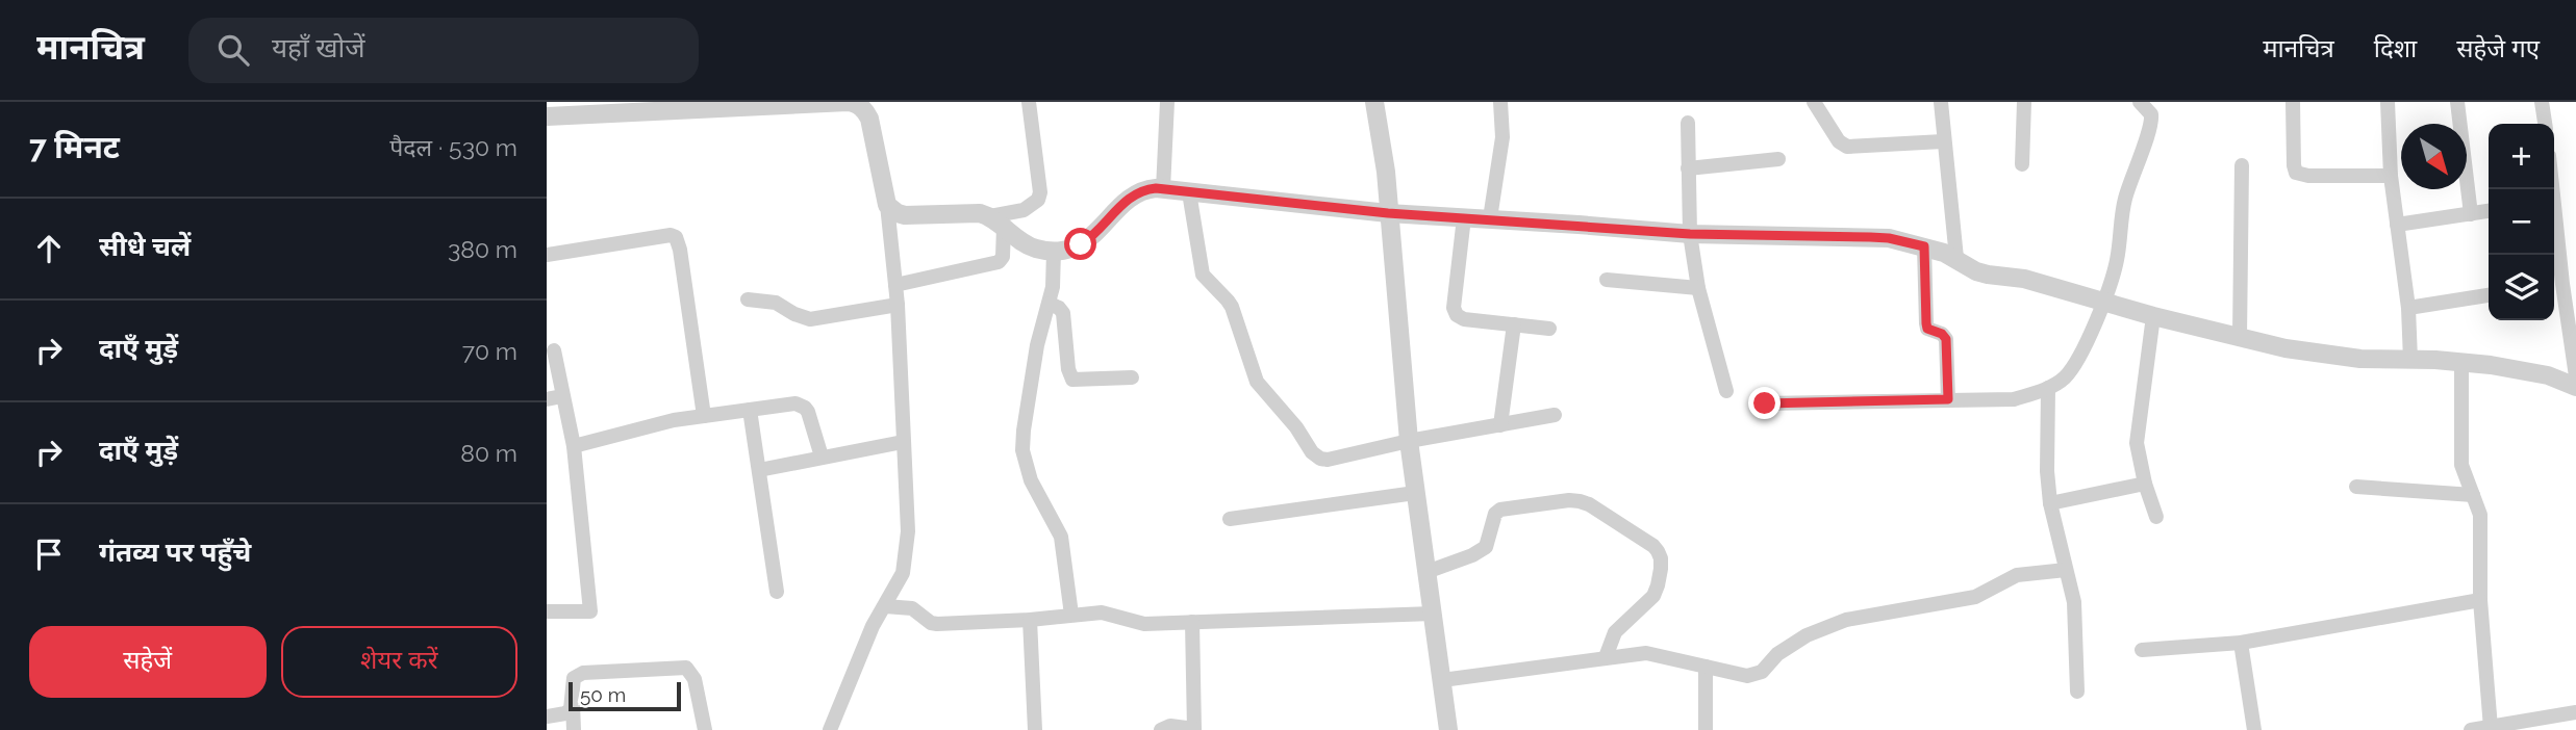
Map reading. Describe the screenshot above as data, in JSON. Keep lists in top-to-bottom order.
{
  "scale_bar": "50 m",
  "north": "bottom right",
  "page": {
    "header": "मानचित्र",
    "search": "यहाँ खोजें",
    "nav": ["मानचित्र", "दिशा", "सहेजे गए"],
    "heading": ["7 मिनट", "पैदल · 530 m"],
    "map_buttons": ["+", "−"],
    "list": [
      ["सीधे चलें", "380 m"],
      ["दाएँ मुड़ें", "70 m"],
      ["दाएँ मुड़ें", "80 m"],
      "गंतव्य पर पहुँचे"
    ],
    "buttons": ["सहेजें", "शेयर करें"],
    "scale": "50 m"
  }
}
